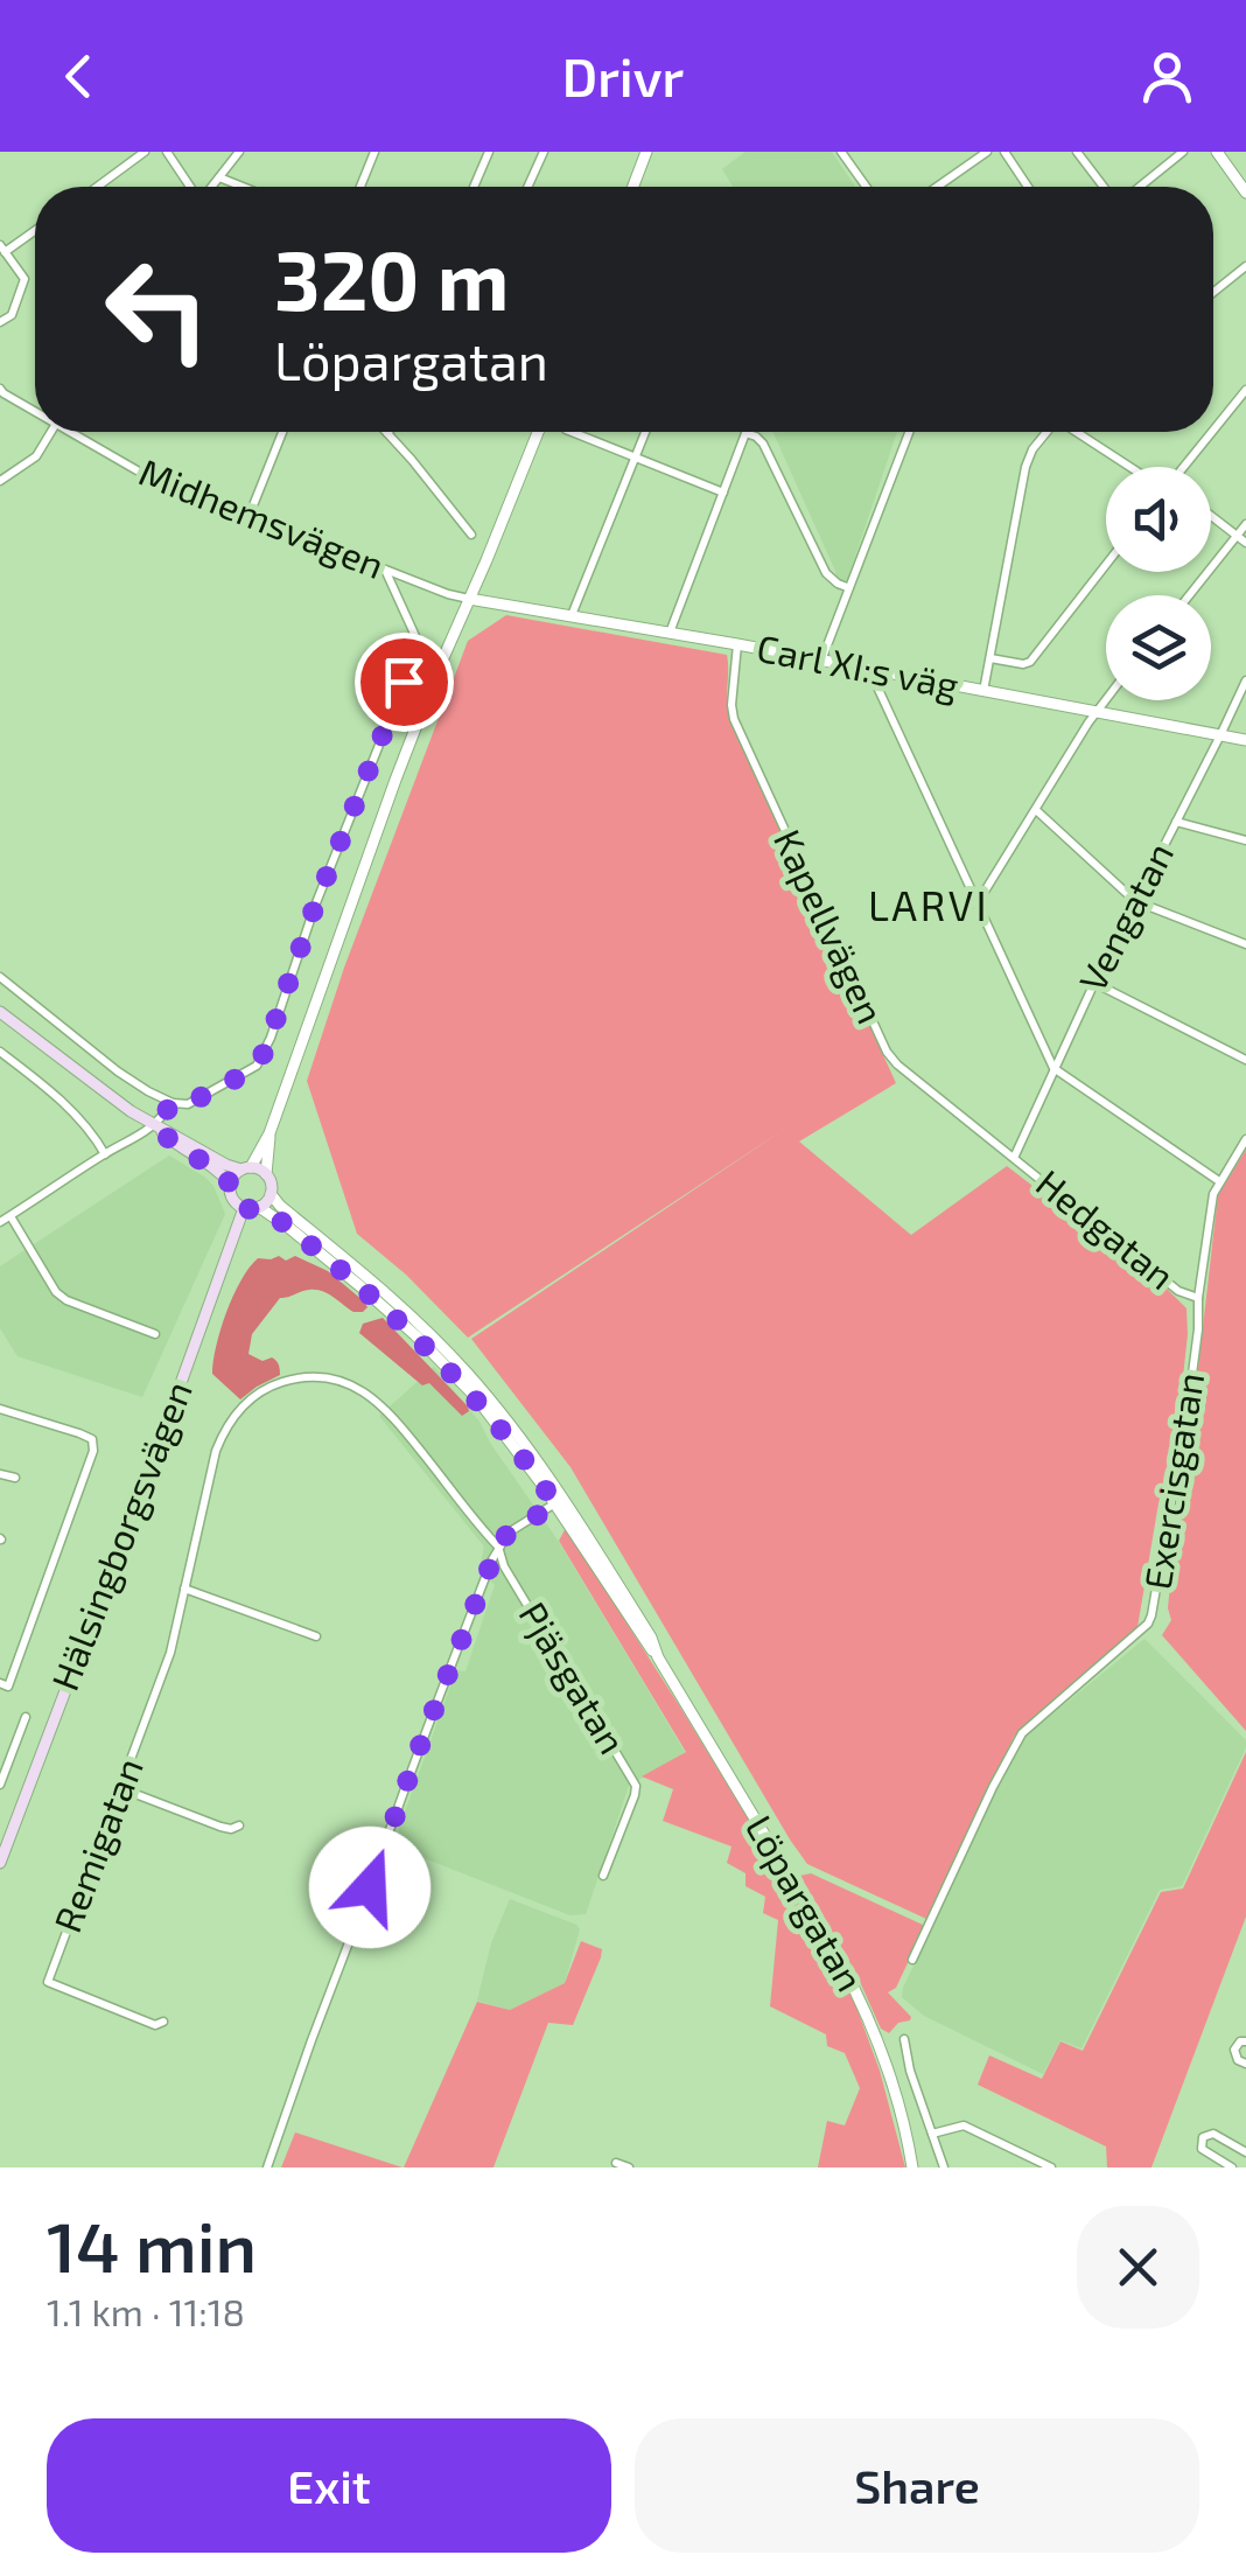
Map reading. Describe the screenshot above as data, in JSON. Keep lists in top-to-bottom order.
{
  "streets": {
    "main road": ["Hälsingborgsvägen"],
    "street": [
      "Midhemsvägen",
      "Carl XI:s väg",
      "Vengatan",
      "Kapellvägen",
      "Hedgatan",
      "Exercisgatan",
      "Pjäsgatan",
      "Remigatan",
      "Löpargatan"
    ]
  },
  "crossings": [
    ["Midhemsvägen", "Carl XI:s väg"],
    ["Carl XI:s väg", "Vengatan"],
    ["Carl XI:s väg", "Kapellvägen"],
    ["Vengatan", "Kapellvägen"],
    ["Vengatan", "Hedgatan"],
    ["Kapellvägen", "Hedgatan"],
    ["Hedgatan", "Exercisgatan"],
    ["Hälsingborgsvägen", "Löpargatan"],
    ["Pjäsgatan", "Remigatan"]
  ],
  "districts": ["LARVI"],
  "page": {
    "header": "Drivr",
    "turn": ["320 m", "Löpargatan"],
    "heading": ["14 min", "1.1 km · 11:18"],
    "buttons": ["Exit", "Share"]
  }
}
